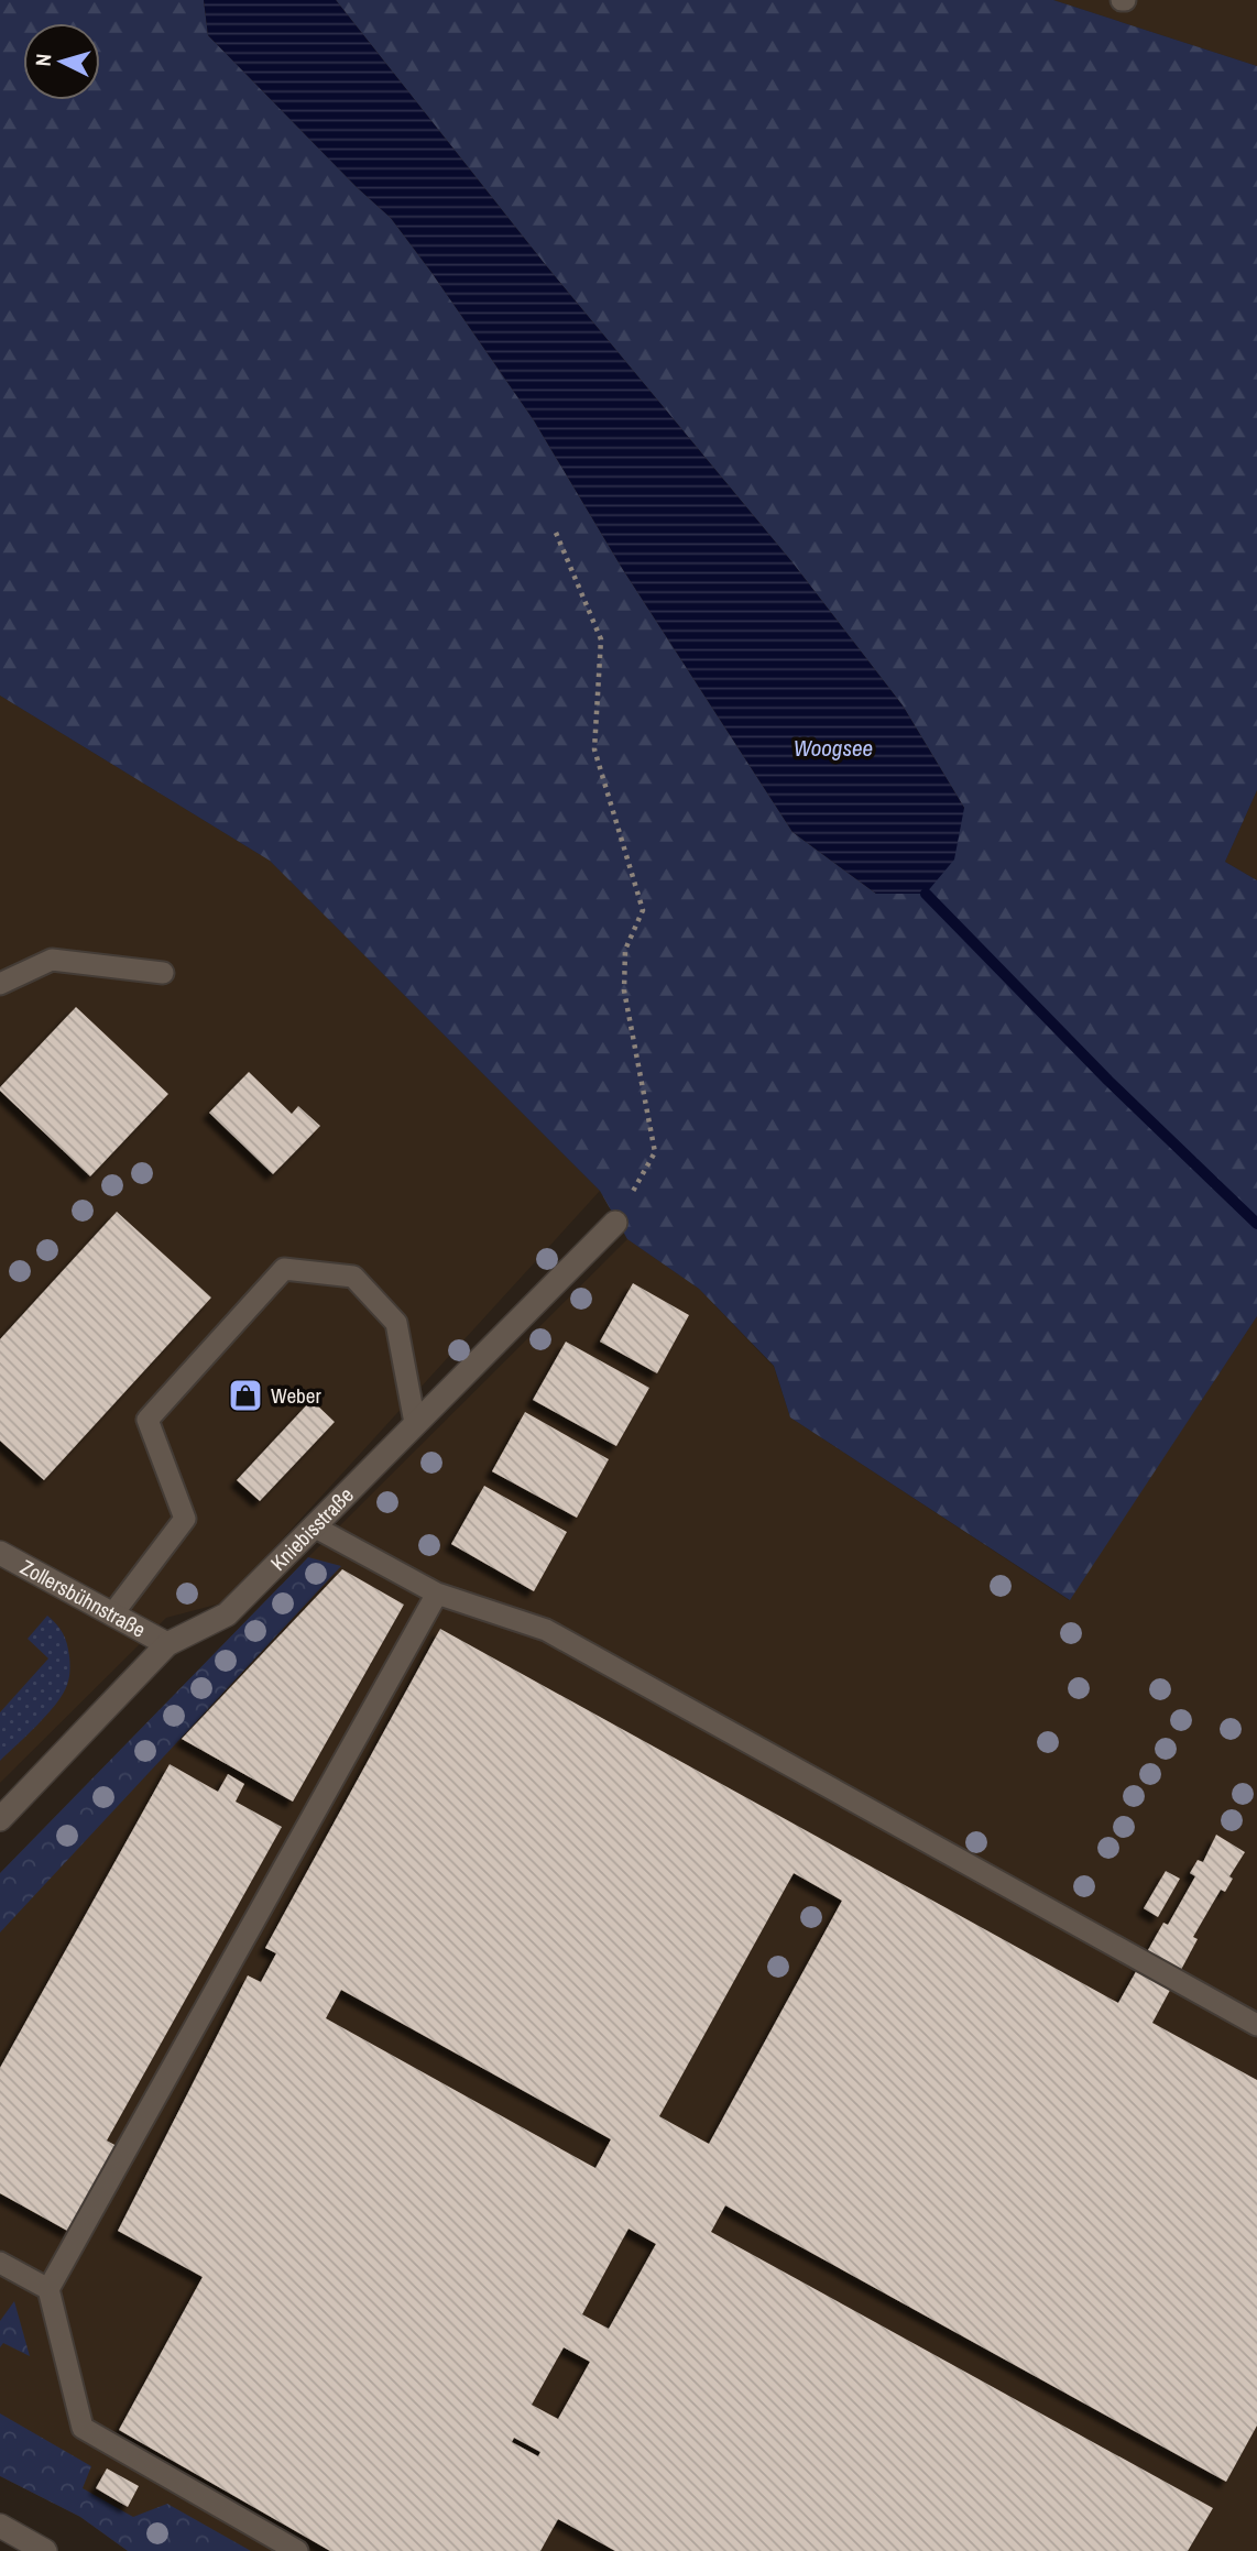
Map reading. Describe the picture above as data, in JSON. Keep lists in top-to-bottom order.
{
  "streets": {
    "street": ["Kniebisstraße", "Zollersbühnstraße"]
  },
  "crossings": [
    ["Kniebisstraße", "Zollersbühnstraße"]
  ],
  "water": ["Woogsee"],
  "places": {
    "shop": ["Weber"]
  },
  "north": "left"
}
